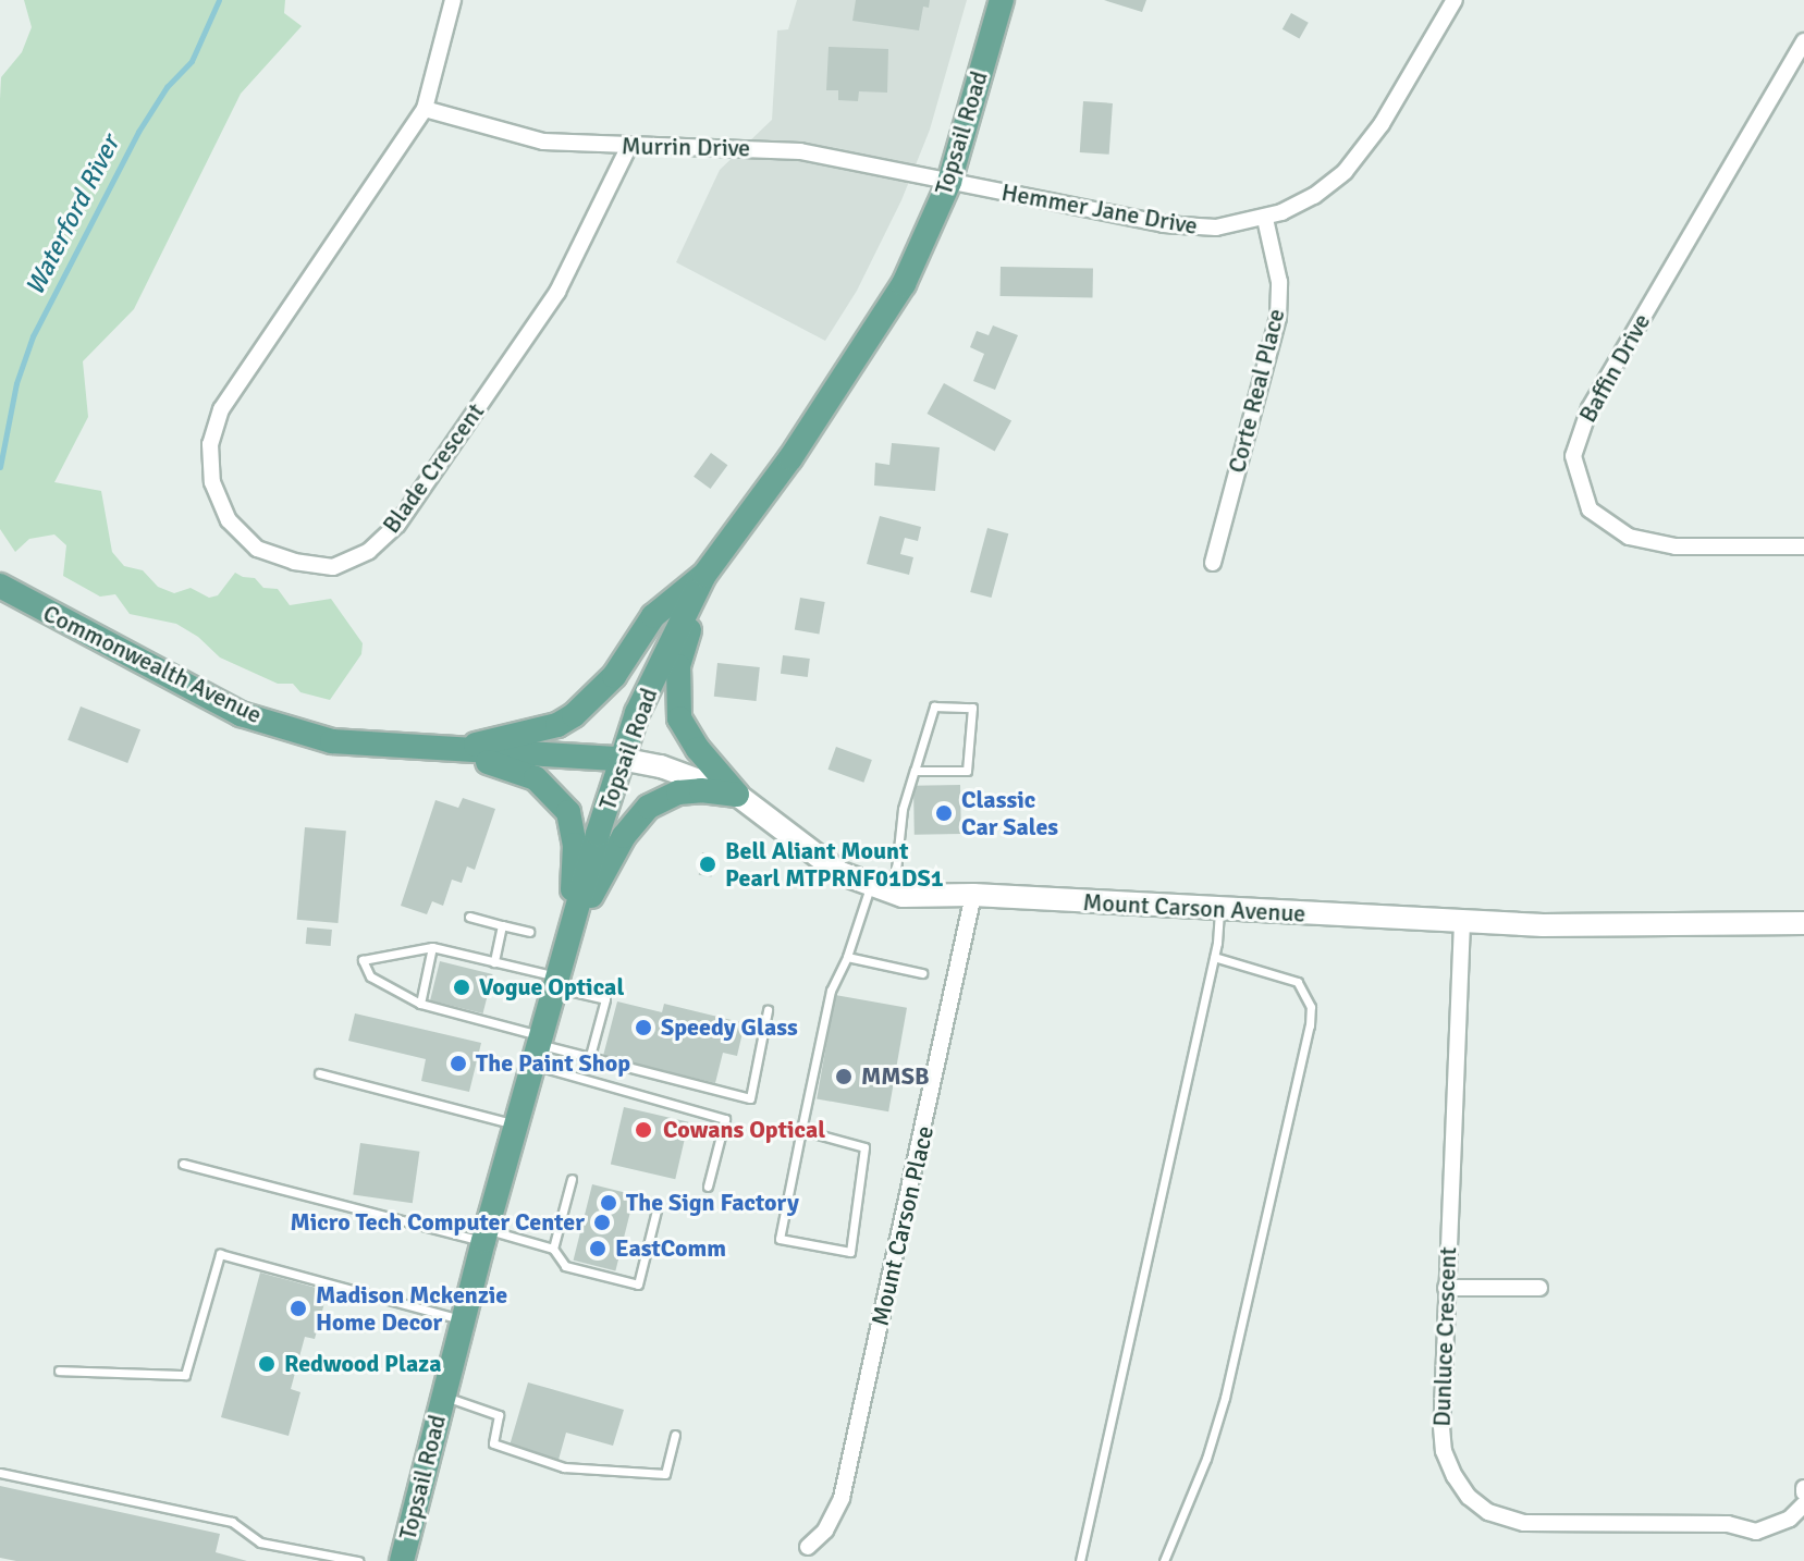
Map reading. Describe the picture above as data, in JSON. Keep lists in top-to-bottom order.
{
  "streets": {
    "main road": ["Topsail Road", "Commonwealth Avenue", "Mount Carson Avenue"],
    "street": [
      "Murrin Drive",
      "Hemmer Jane Drive",
      "Baffin Drive",
      "Corte Real Place",
      "Blade Crescent",
      "Mount Carson Place",
      "Dunluce Crescent"
    ]
  },
  "crossings": [
    ["Topsail Road", "Murrin Drive"],
    ["Topsail Road", "Hemmer Jane Drive"],
    ["Topsail Road", "Commonwealth Avenue"],
    ["Topsail Road", "Mount Carson Avenue"],
    ["Murrin Drive", "Hemmer Jane Drive"],
    ["Murrin Drive", "Blade Crescent"],
    ["Hemmer Jane Drive", "Corte Real Place"],
    ["Commonwealth Avenue", "Mount Carson Avenue"],
    ["Mount Carson Avenue", "Mount Carson Place"],
    ["Mount Carson Avenue", "Dunluce Crescent"]
  ],
  "water": ["Waterford River"],
  "places": [
    "Classic Car Sales",
    "Bell Aliant Mount Pearl MTPRNF01DS1",
    "Vogue Optical",
    "Speedy Glass",
    "The Paint Shop",
    "MMSB",
    "Cowans Optical",
    "The Sign Factory",
    "Micro Tech Computer Center",
    "EastComm",
    "Madison Mckenzie Home Decor",
    "Redwood Plaza"
  ]
}
